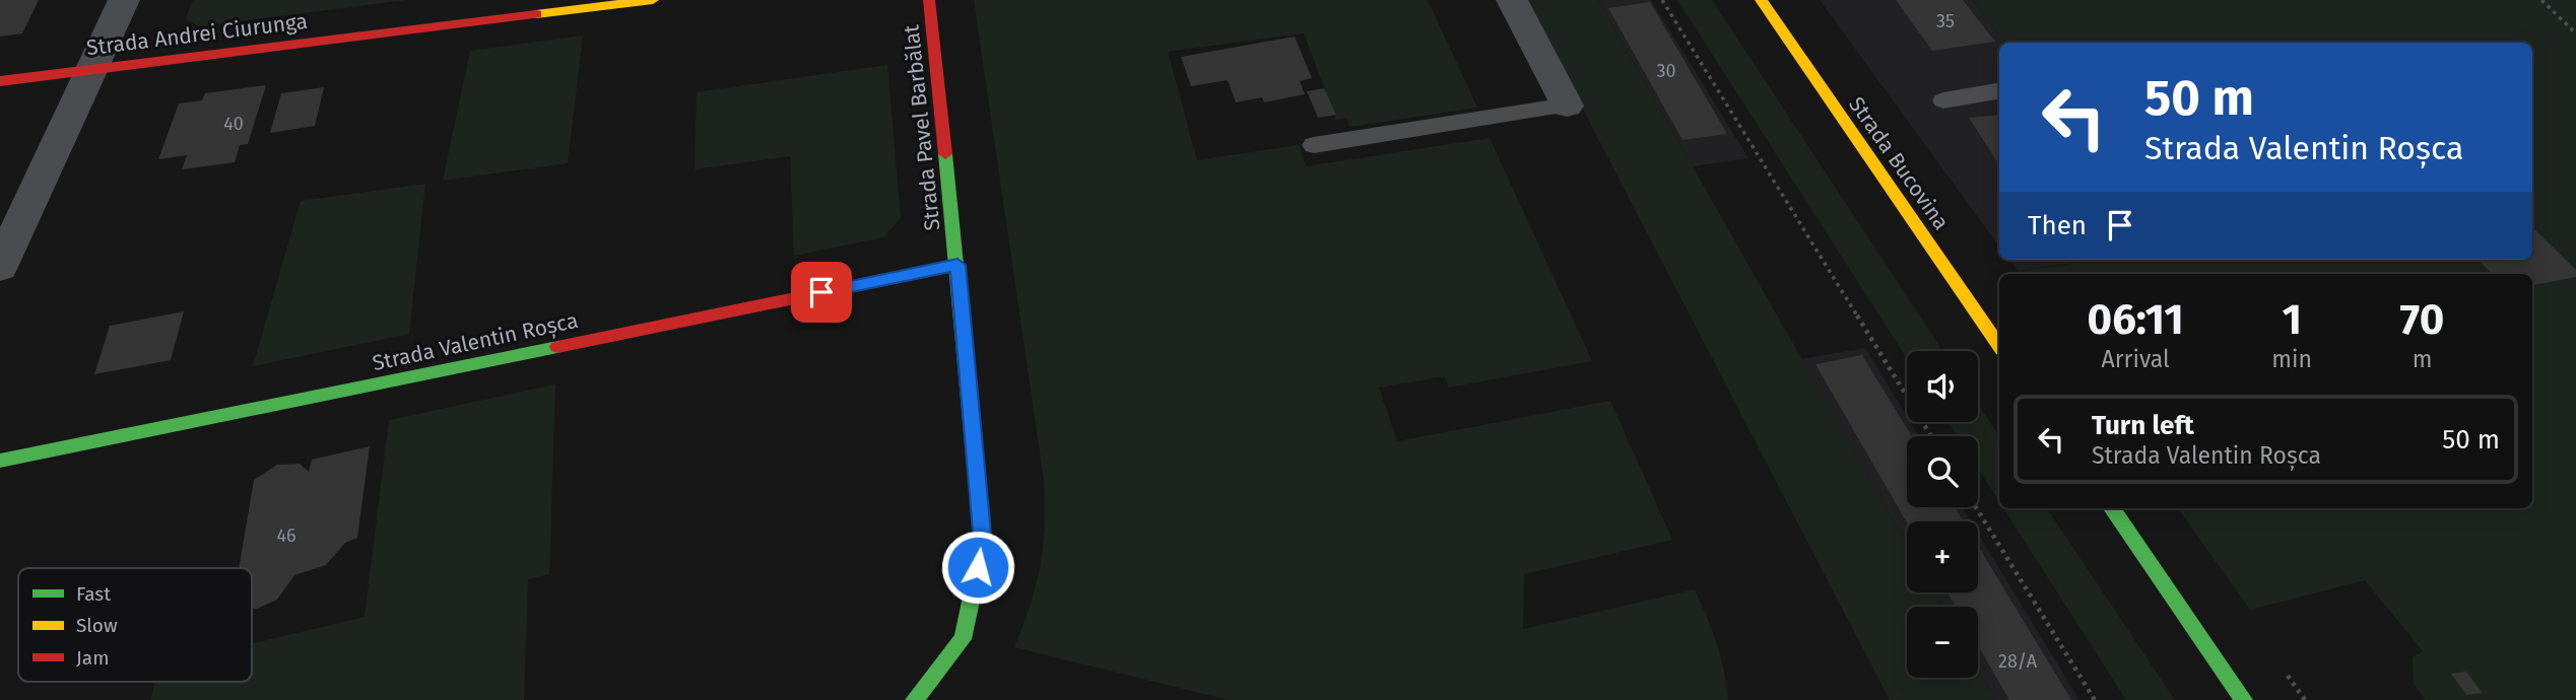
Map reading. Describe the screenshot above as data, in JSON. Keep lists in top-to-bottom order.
{
  "streets": {
    "street": [
      "Strada Andrei Ciurunga",
      "Strada Pavel Barbălat",
      "Strada Bucovina",
      "Strada Valentin Roșca"
    ]
  },
  "crossings": [
    ["Strada Pavel Barbălat", "Strada Valentin Roșca"]
  ],
  "house_numbers": [
    "35",
    "30",
    "40",
    "46",
    "28/A"
  ],
  "legend": ["Fast", "Slow", "Jam"],
  "page": {
    "turn": ["50 m", "Strada Valentin Roșca"],
    "then": "Then",
    "eta": [
      "06:11",
      "Arrival",
      "1",
      "min",
      "70",
      "m"
    ],
    "map_buttons": ["+", "−"],
    "list": [
      {
        "name": "Turn left",
        "note": "Strada Valentin Roșca",
        "value": "50 m"
      }
    ]
  }
}
